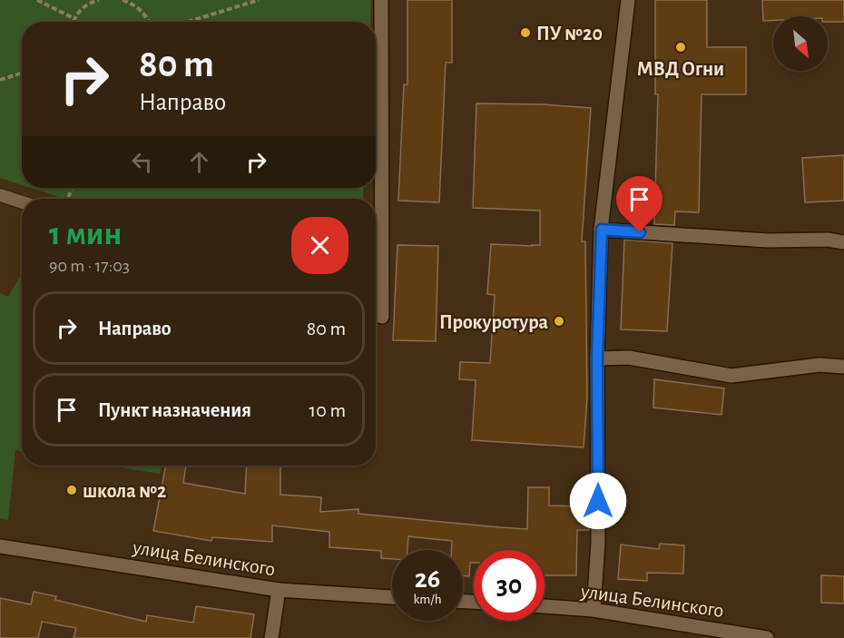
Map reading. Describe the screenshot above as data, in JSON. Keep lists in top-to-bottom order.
{
  "streets": {
    "street": ["улица Белинского"]
  },
  "places": [
    "ПУ №20",
    "МВД Огни",
    "Прокуротура",
    "школа №2"
  ],
  "north": "bottom right",
  "page": {
    "turn": ["80 m", "Направо"],
    "heading": ["1 мин", "90 m · 17:03"],
    "list": [
      {
        "name": "Направо",
        "value": "80 m"
      },
      {
        "name": "Пункт назначения",
        "value": "10 m"
      }
    ],
    "speed": "26 km/h",
    "limit": "30"
  }
}
